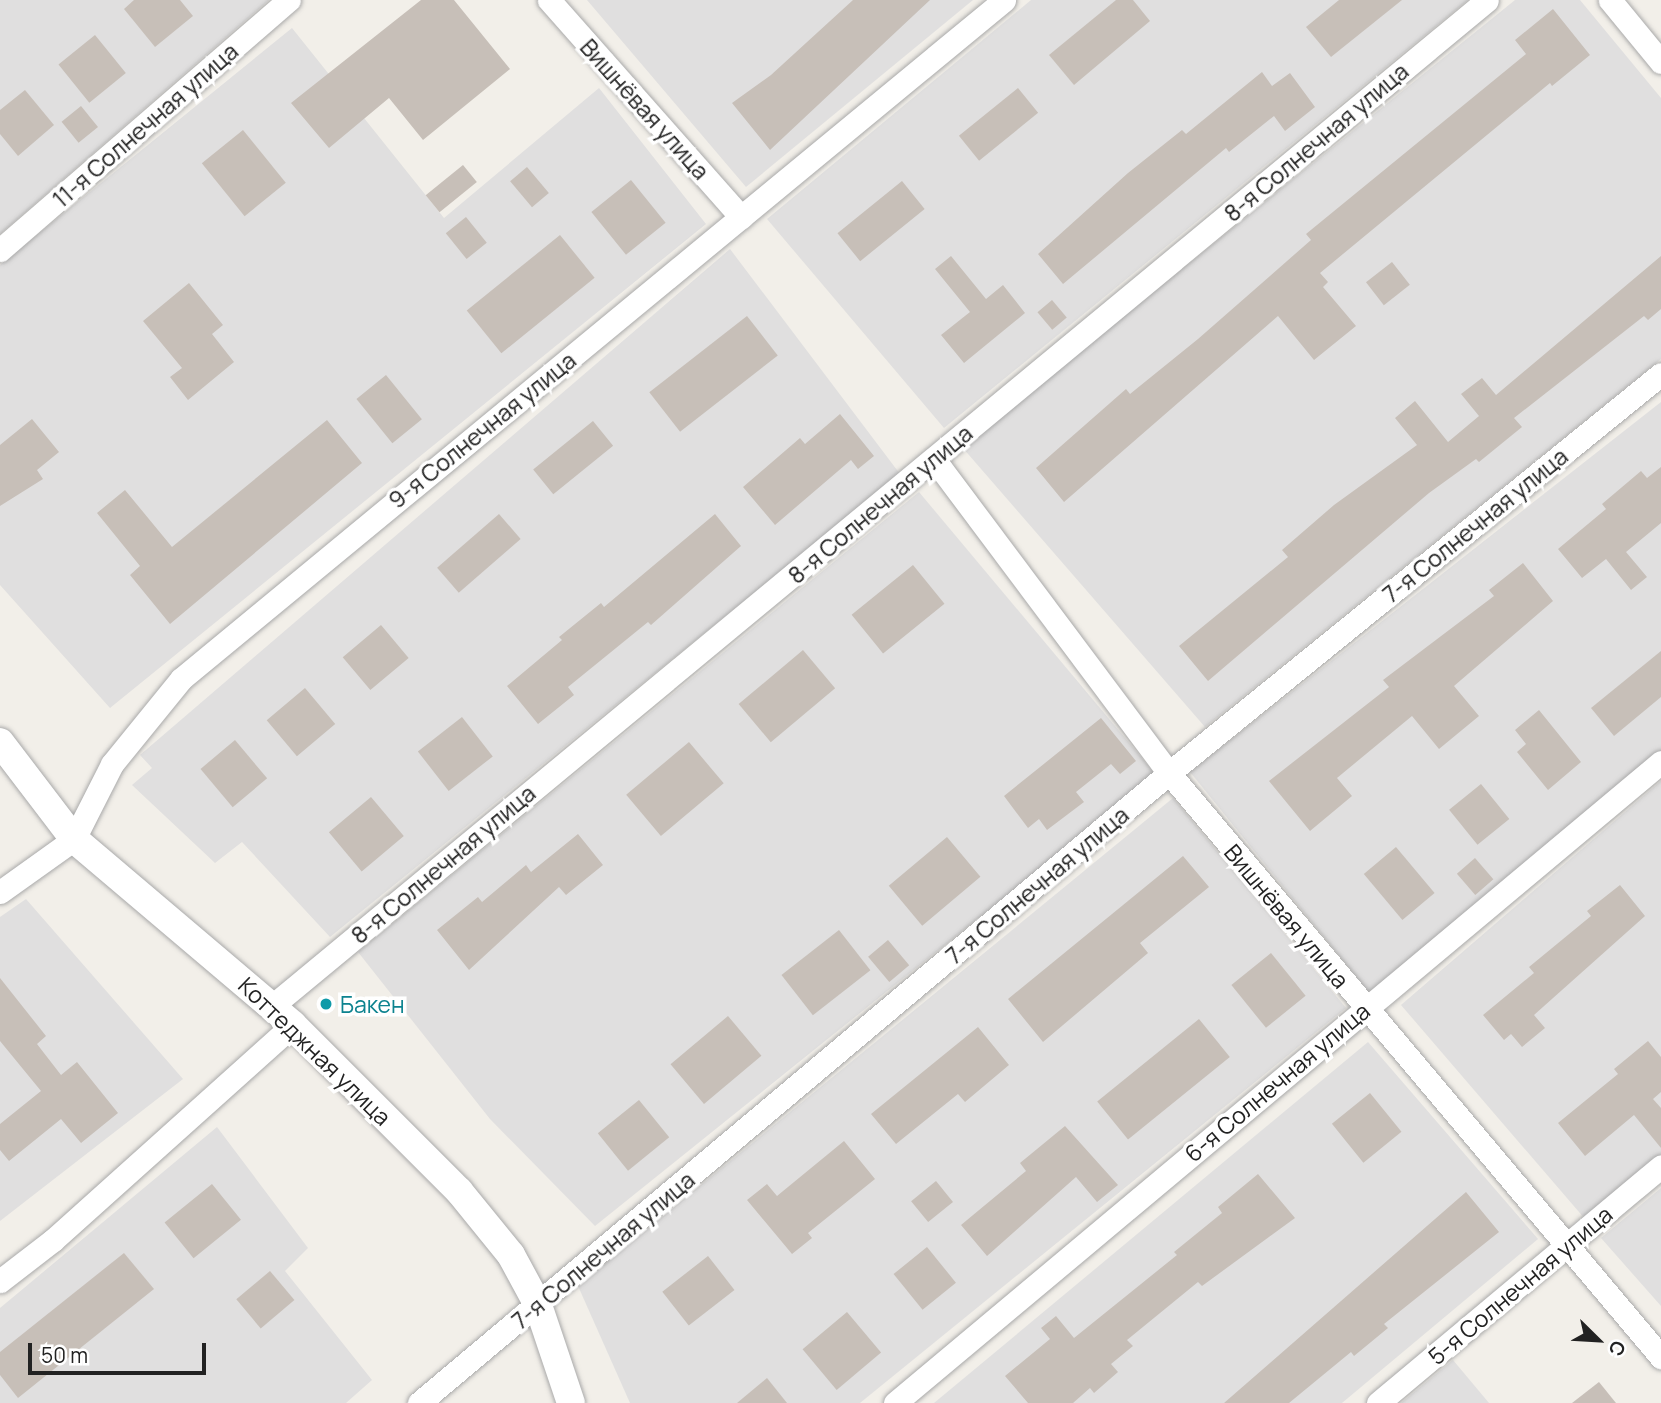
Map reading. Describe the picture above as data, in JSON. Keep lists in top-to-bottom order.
{
  "streets": {
    "street": [
      "Вишнёвая улица",
      "11-я Солнечная улица",
      "8-я Солнечная улица",
      "9-я Солнечная улица",
      "7-я Солнечная улица",
      "Коттеджная улица",
      "6-я Солнечная улица",
      "5-я Солнечная улица"
    ]
  },
  "crossings": [
    ["Вишнёвая улица", "8-я Солнечная улица"],
    ["Вишнёвая улица", "9-я Солнечная улица"],
    ["Вишнёвая улица", "7-я Солнечная улица"],
    ["Вишнёвая улица", "6-я Солнечная улица"],
    ["Вишнёвая улица", "5-я Солнечная улица"],
    ["8-я Солнечная улица", "Коттеджная улица"],
    ["9-я Солнечная улица", "Коттеджная улица"],
    ["7-я Солнечная улица", "Коттеджная улица"]
  ],
  "places": ["Бакен"],
  "scale_bar": "50 m",
  "north": "bottom right"
}
